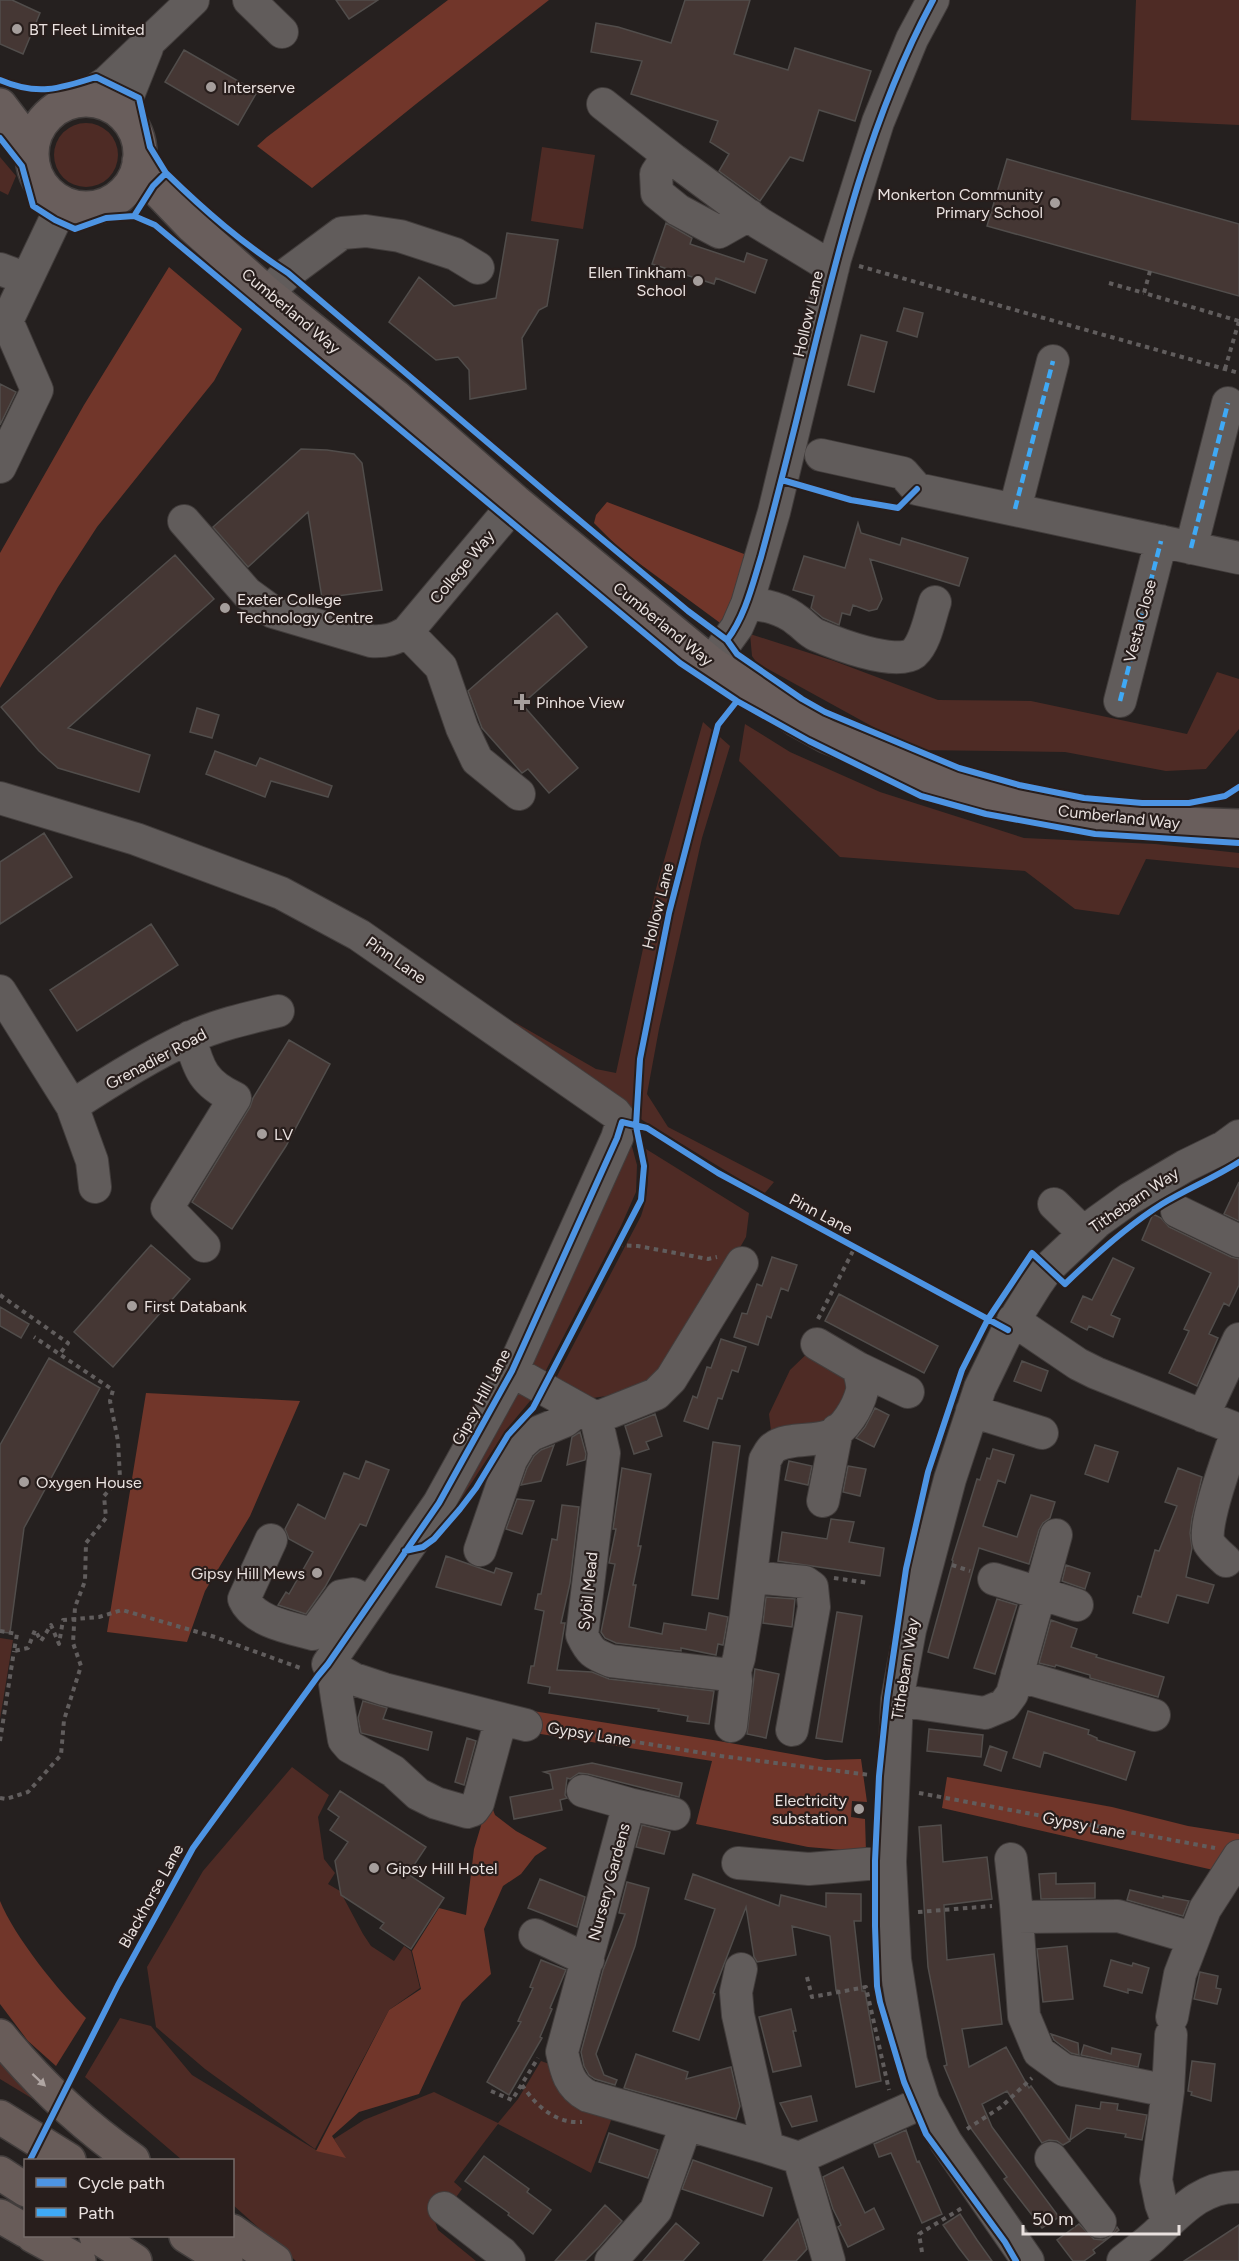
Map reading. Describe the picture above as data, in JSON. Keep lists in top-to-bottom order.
{
  "streets": {
    "main road": ["Cumberland Way"],
    "street": [
      "Hollow Lane",
      "College Way",
      "Vesta Close",
      "Pinn Lane",
      "Grenadier Road",
      "Tithebarn Way",
      "Gipsy Hill Lane",
      "Sybil Mead",
      "Nursery Gardens"
    ],
    "path": ["Gypsy Lane"],
    "cycle path": ["Blackhorse Lane"]
  },
  "crossings": [
    ["Cumberland Way", "Hollow Lane"],
    ["Cumberland Way", "College Way"],
    ["Pinn Lane", "Gipsy Hill Lane"]
  ],
  "places": {
    "other": [
      "BT Fleet Limited",
      "Interserve",
      "Monkerton Community Primary School",
      "Ellen Tinkham School",
      "Exeter College Technology Centre",
      "LV",
      "First Databank",
      "Oxygen House",
      "Gipsy Hill Mews",
      "Electricity substation",
      "Gipsy Hill Hotel"
    ],
    "health": ["Pinhoe View"]
  },
  "legend": ["Cycle path", "Path"],
  "scale_bar": "50 m"
}
